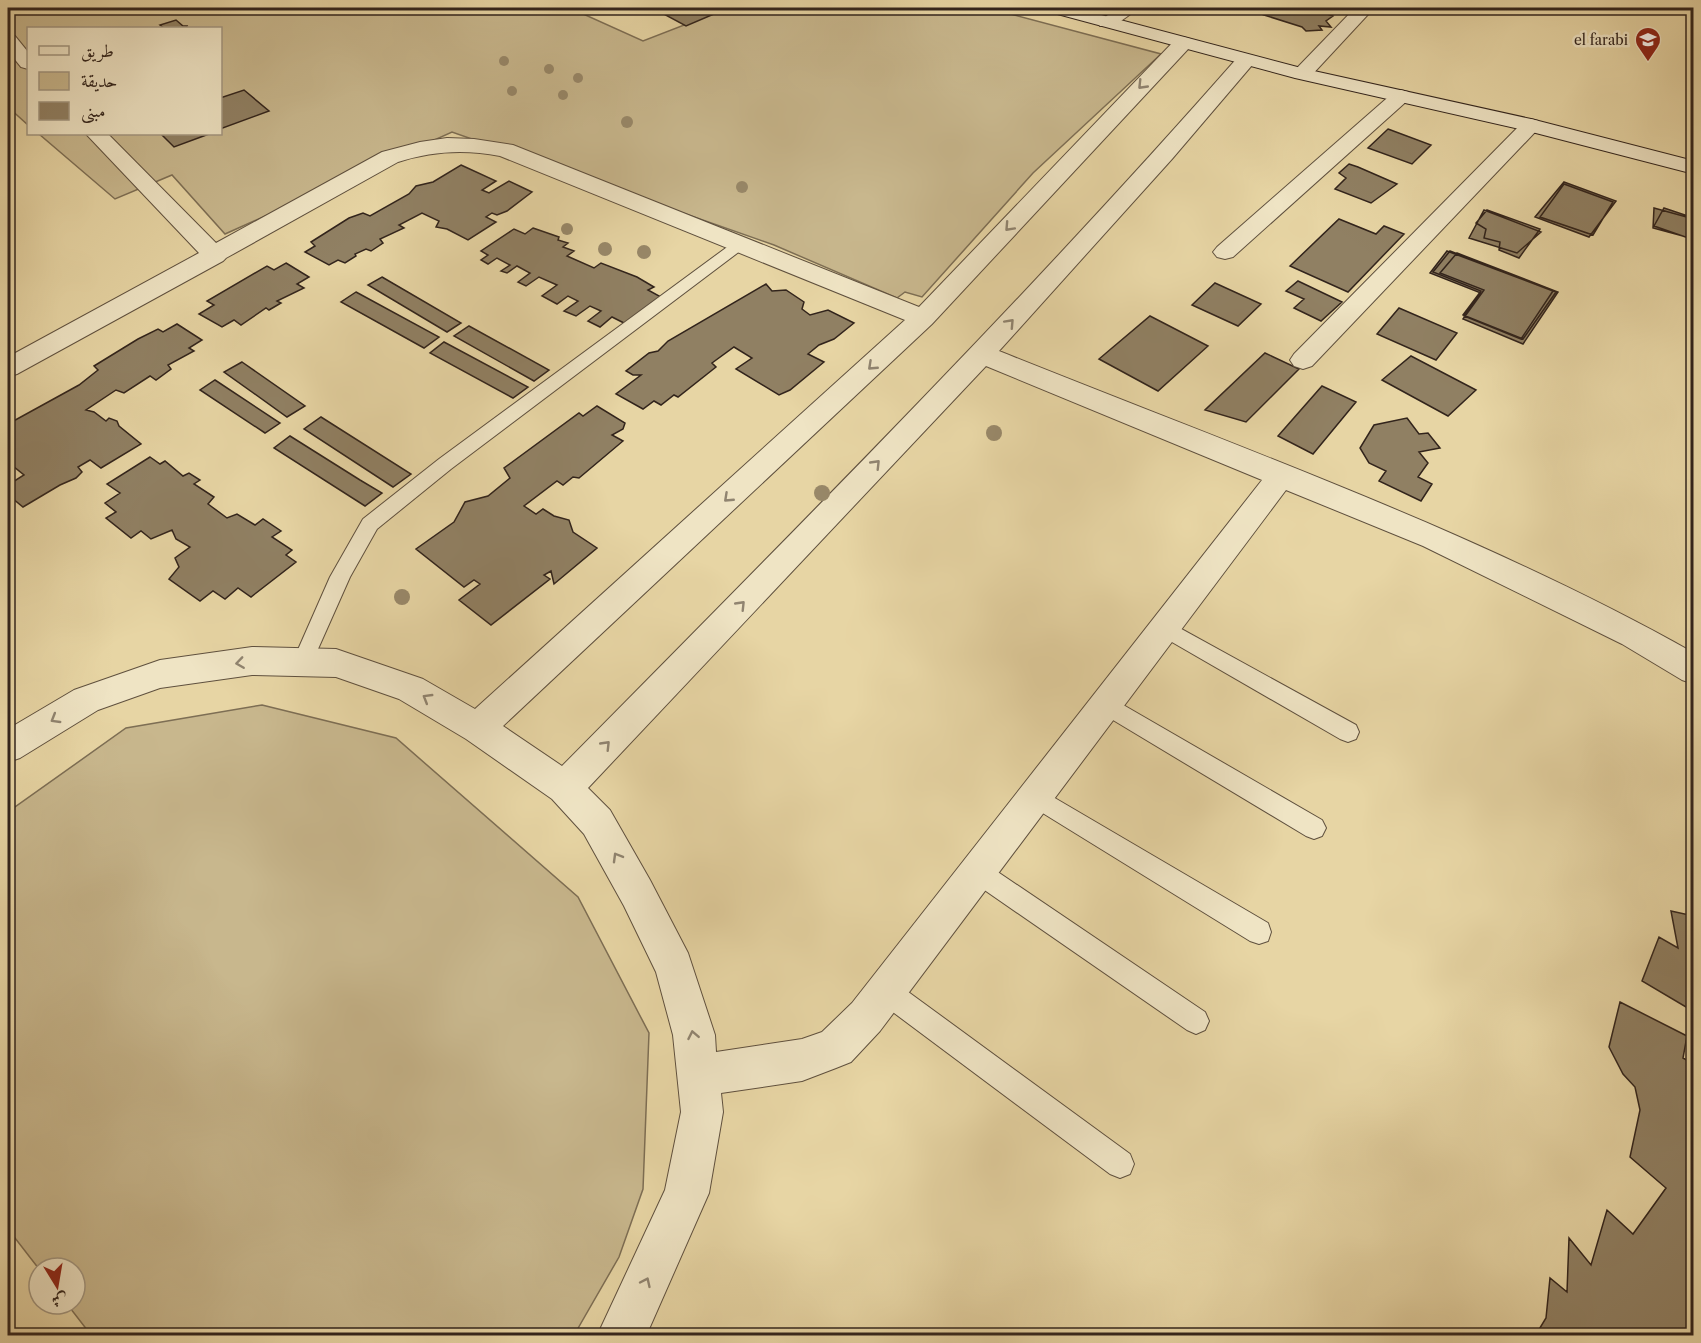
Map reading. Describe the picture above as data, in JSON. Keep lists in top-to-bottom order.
{
  "places": {
    "school or university": ["el farabi"]
  },
  "legend": ["طريق", "حديقة", "مبنى"],
  "north": "bottom"
}
